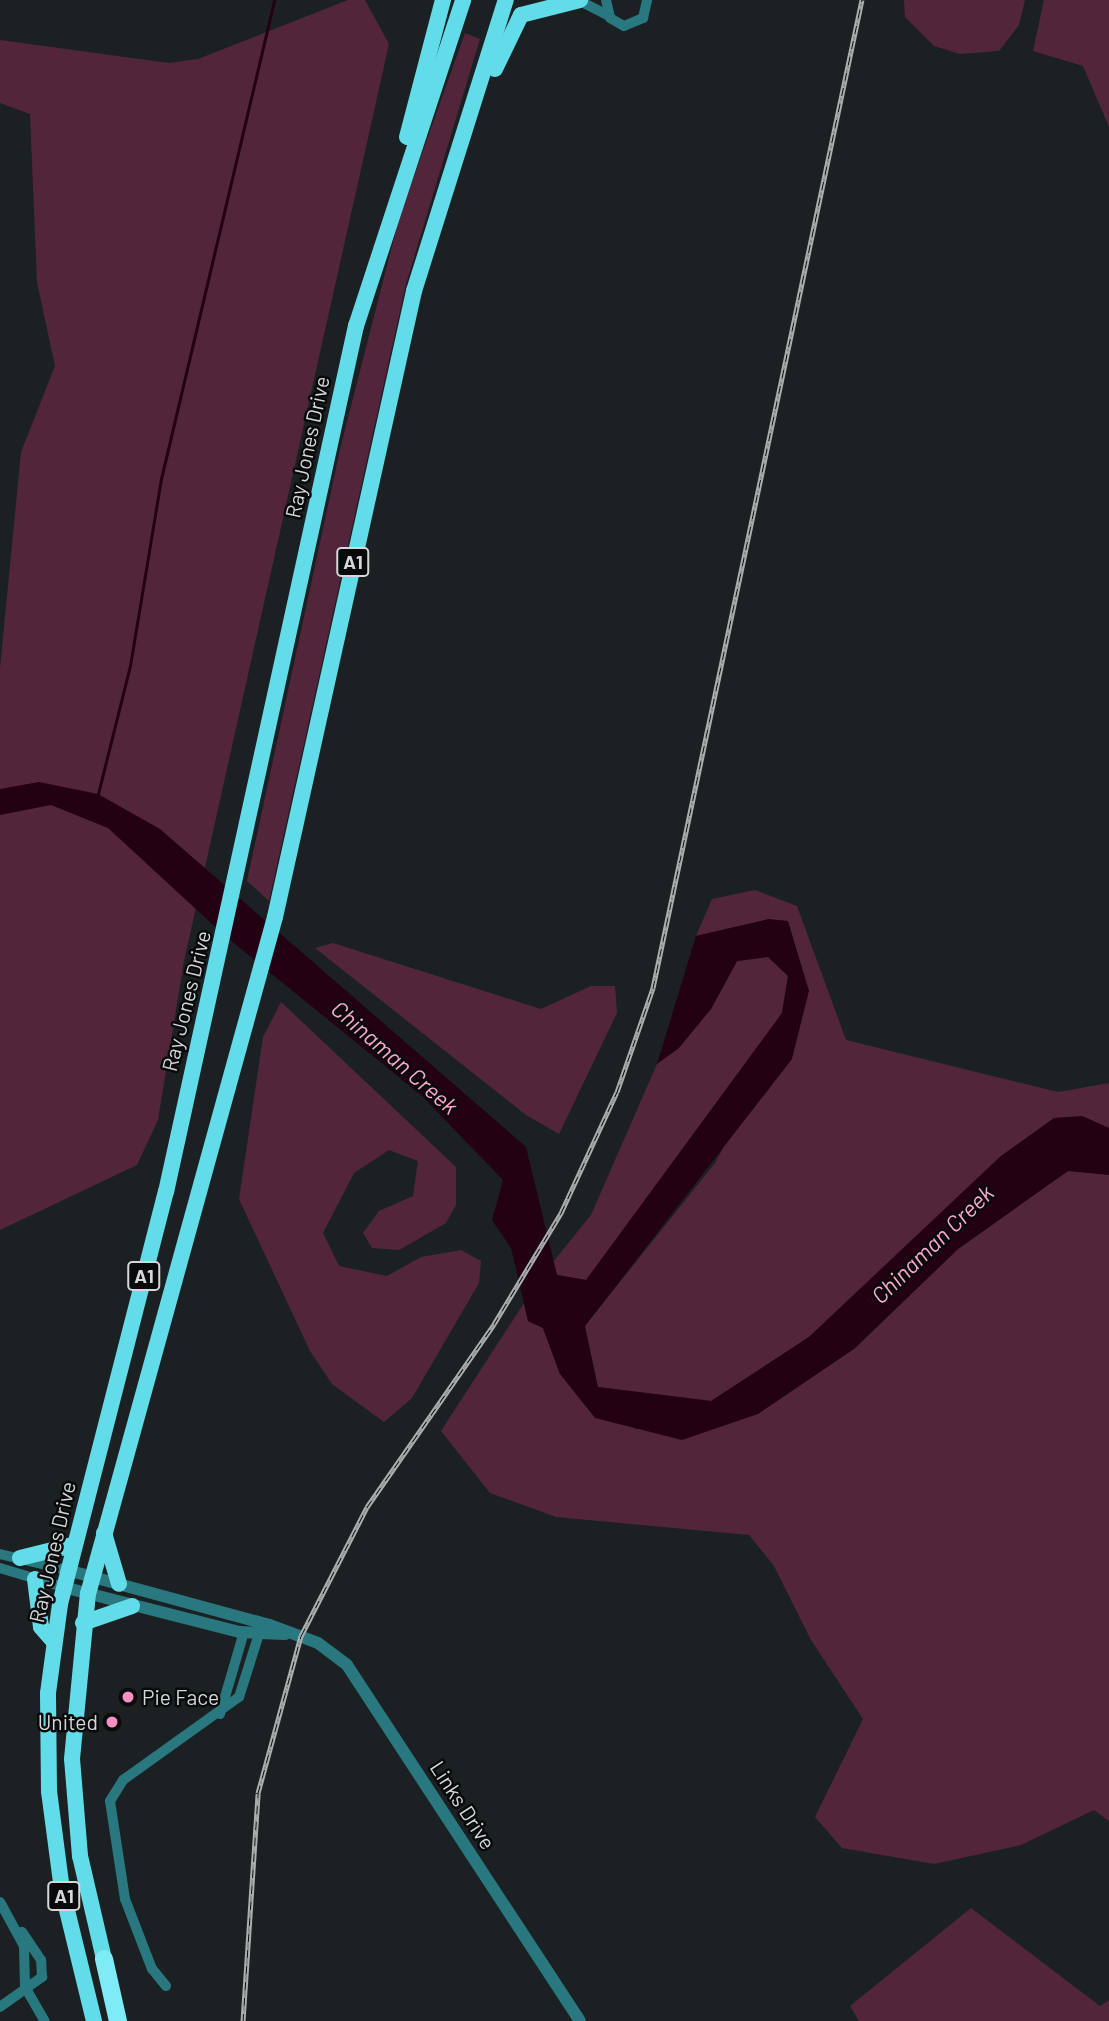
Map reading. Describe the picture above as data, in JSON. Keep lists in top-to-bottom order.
{
  "streets": {
    "highway": ["Ray Jones Drive", "A1"],
    "street": ["Links Drive"]
  },
  "crossings": [
    ["Ray Jones Drive", "A1"],
    ["Ray Jones Drive", "Links Drive"]
  ],
  "water": ["Chinaman Creek"],
  "places": ["Pie Face", "United"]
}
